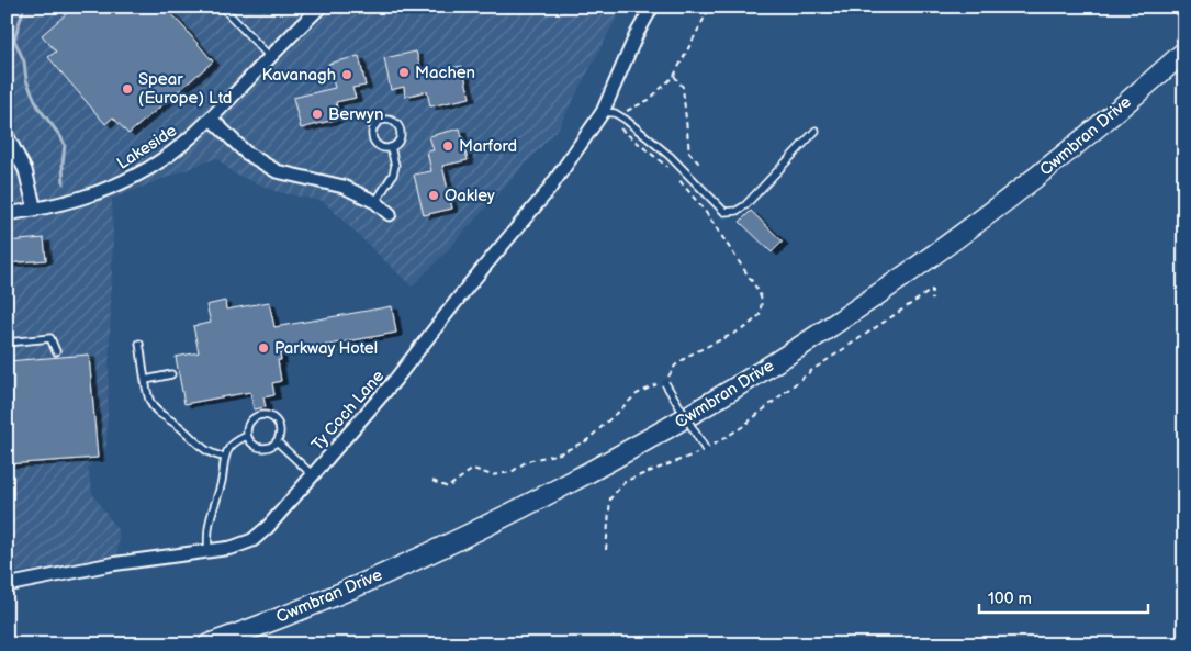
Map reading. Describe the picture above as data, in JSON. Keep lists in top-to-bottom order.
{
  "streets": {
    "main road": ["Cwmbran Drive"],
    "street": ["Lakeside", "Ty Coch Lane"]
  },
  "places": [
    "Machen",
    "Kavanagh",
    "Spear (Europe) Ltd",
    "Berwyn",
    "Marford",
    "Oakley",
    "Parkway Hotel"
  ],
  "scale_bar": "100 m"
}
